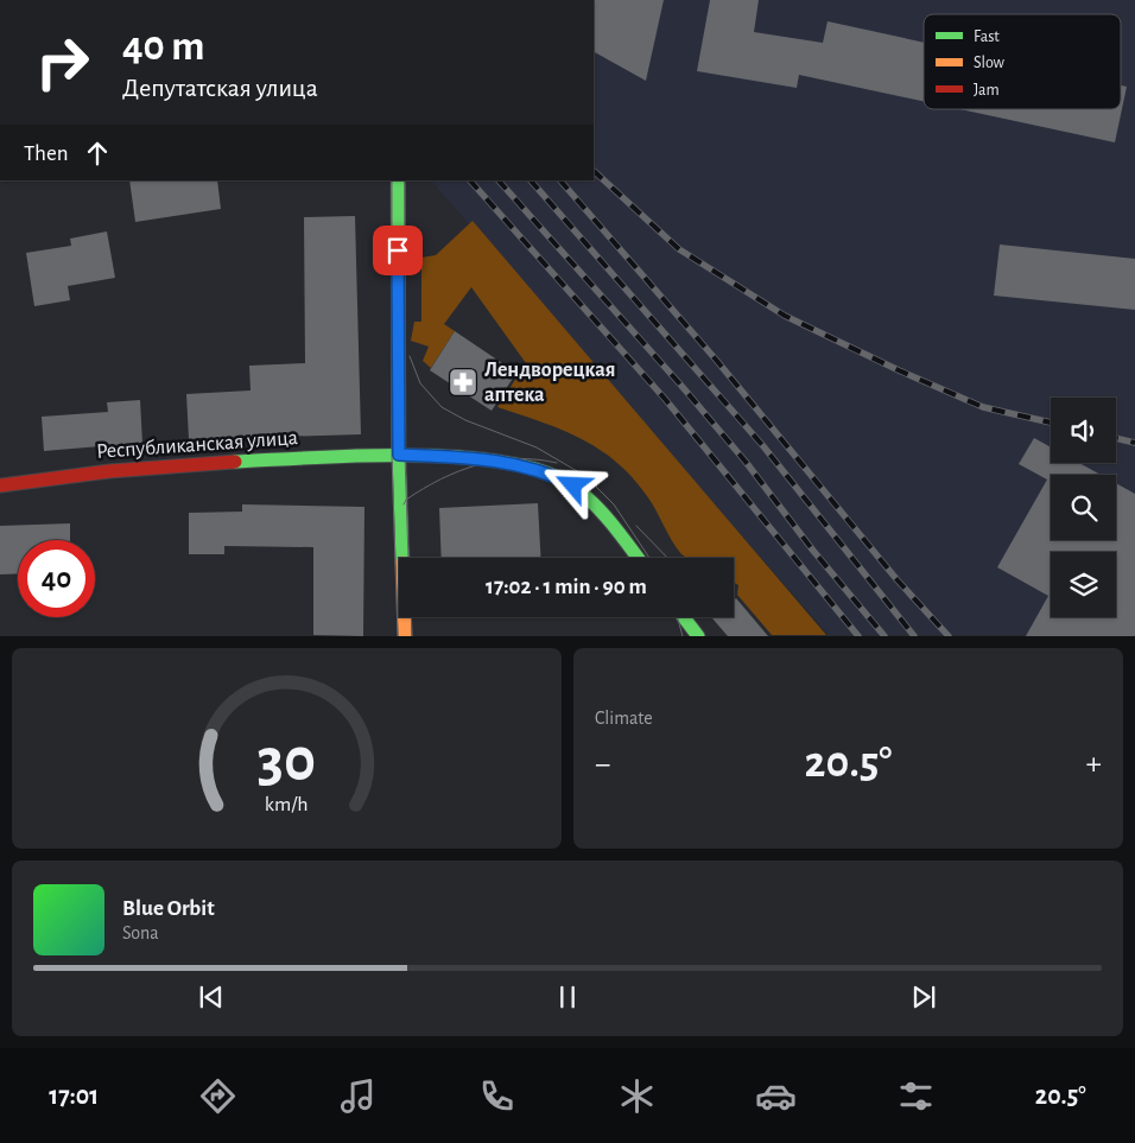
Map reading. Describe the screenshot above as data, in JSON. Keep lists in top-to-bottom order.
{
  "streets": {
    "street": ["Республиканская улица"]
  },
  "places": {
    "pharmacy": ["Лендворецкая аптека"]
  },
  "legend": ["Fast", "Slow", "Jam"],
  "page": {
    "turn": ["40 m", "Депутатская улица"],
    "then": "Then",
    "limit": "40",
    "trip": "17:02 · 1 min · 90 m",
    "tile": "Climate",
    "heat": ["−", "20.5°", "+"],
    "song": ["Blue Orbit", "Sona"],
    "tabs": ["17:01", "20.5°"],
    "gauge": ["30", "km/h"]
  }
}
